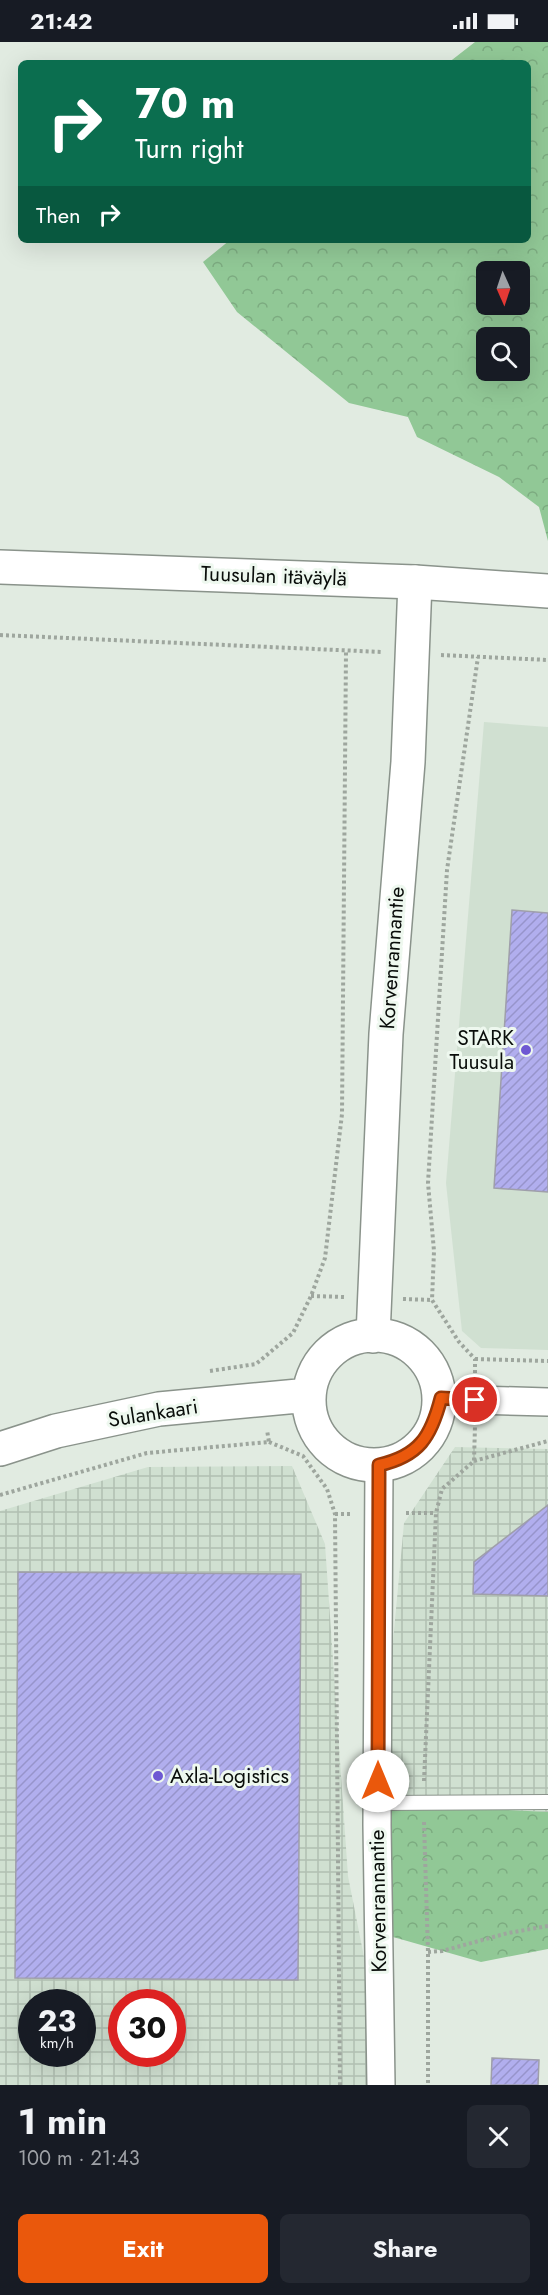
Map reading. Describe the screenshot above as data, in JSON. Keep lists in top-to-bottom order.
{
  "streets": {
    "street": ["Tuusulan itäväylä", "Korvenrannantie", "Sulankaari"]
  },
  "crossings": [
    ["Tuusulan itäväylä", "Korvenrannantie"],
    ["Korvenrannantie", "Sulankaari"]
  ],
  "places": ["STARK Tuusula", "Axla-Logistics"],
  "north": "bottom",
  "page": {
    "status": "21:42",
    "turn": ["70 m", "Turn right"],
    "then": "Then",
    "speed": "23 km/h",
    "limit": "30",
    "heading": ["1 min", "100 m · 21:43"],
    "buttons": ["Exit", "Share"]
  }
}
